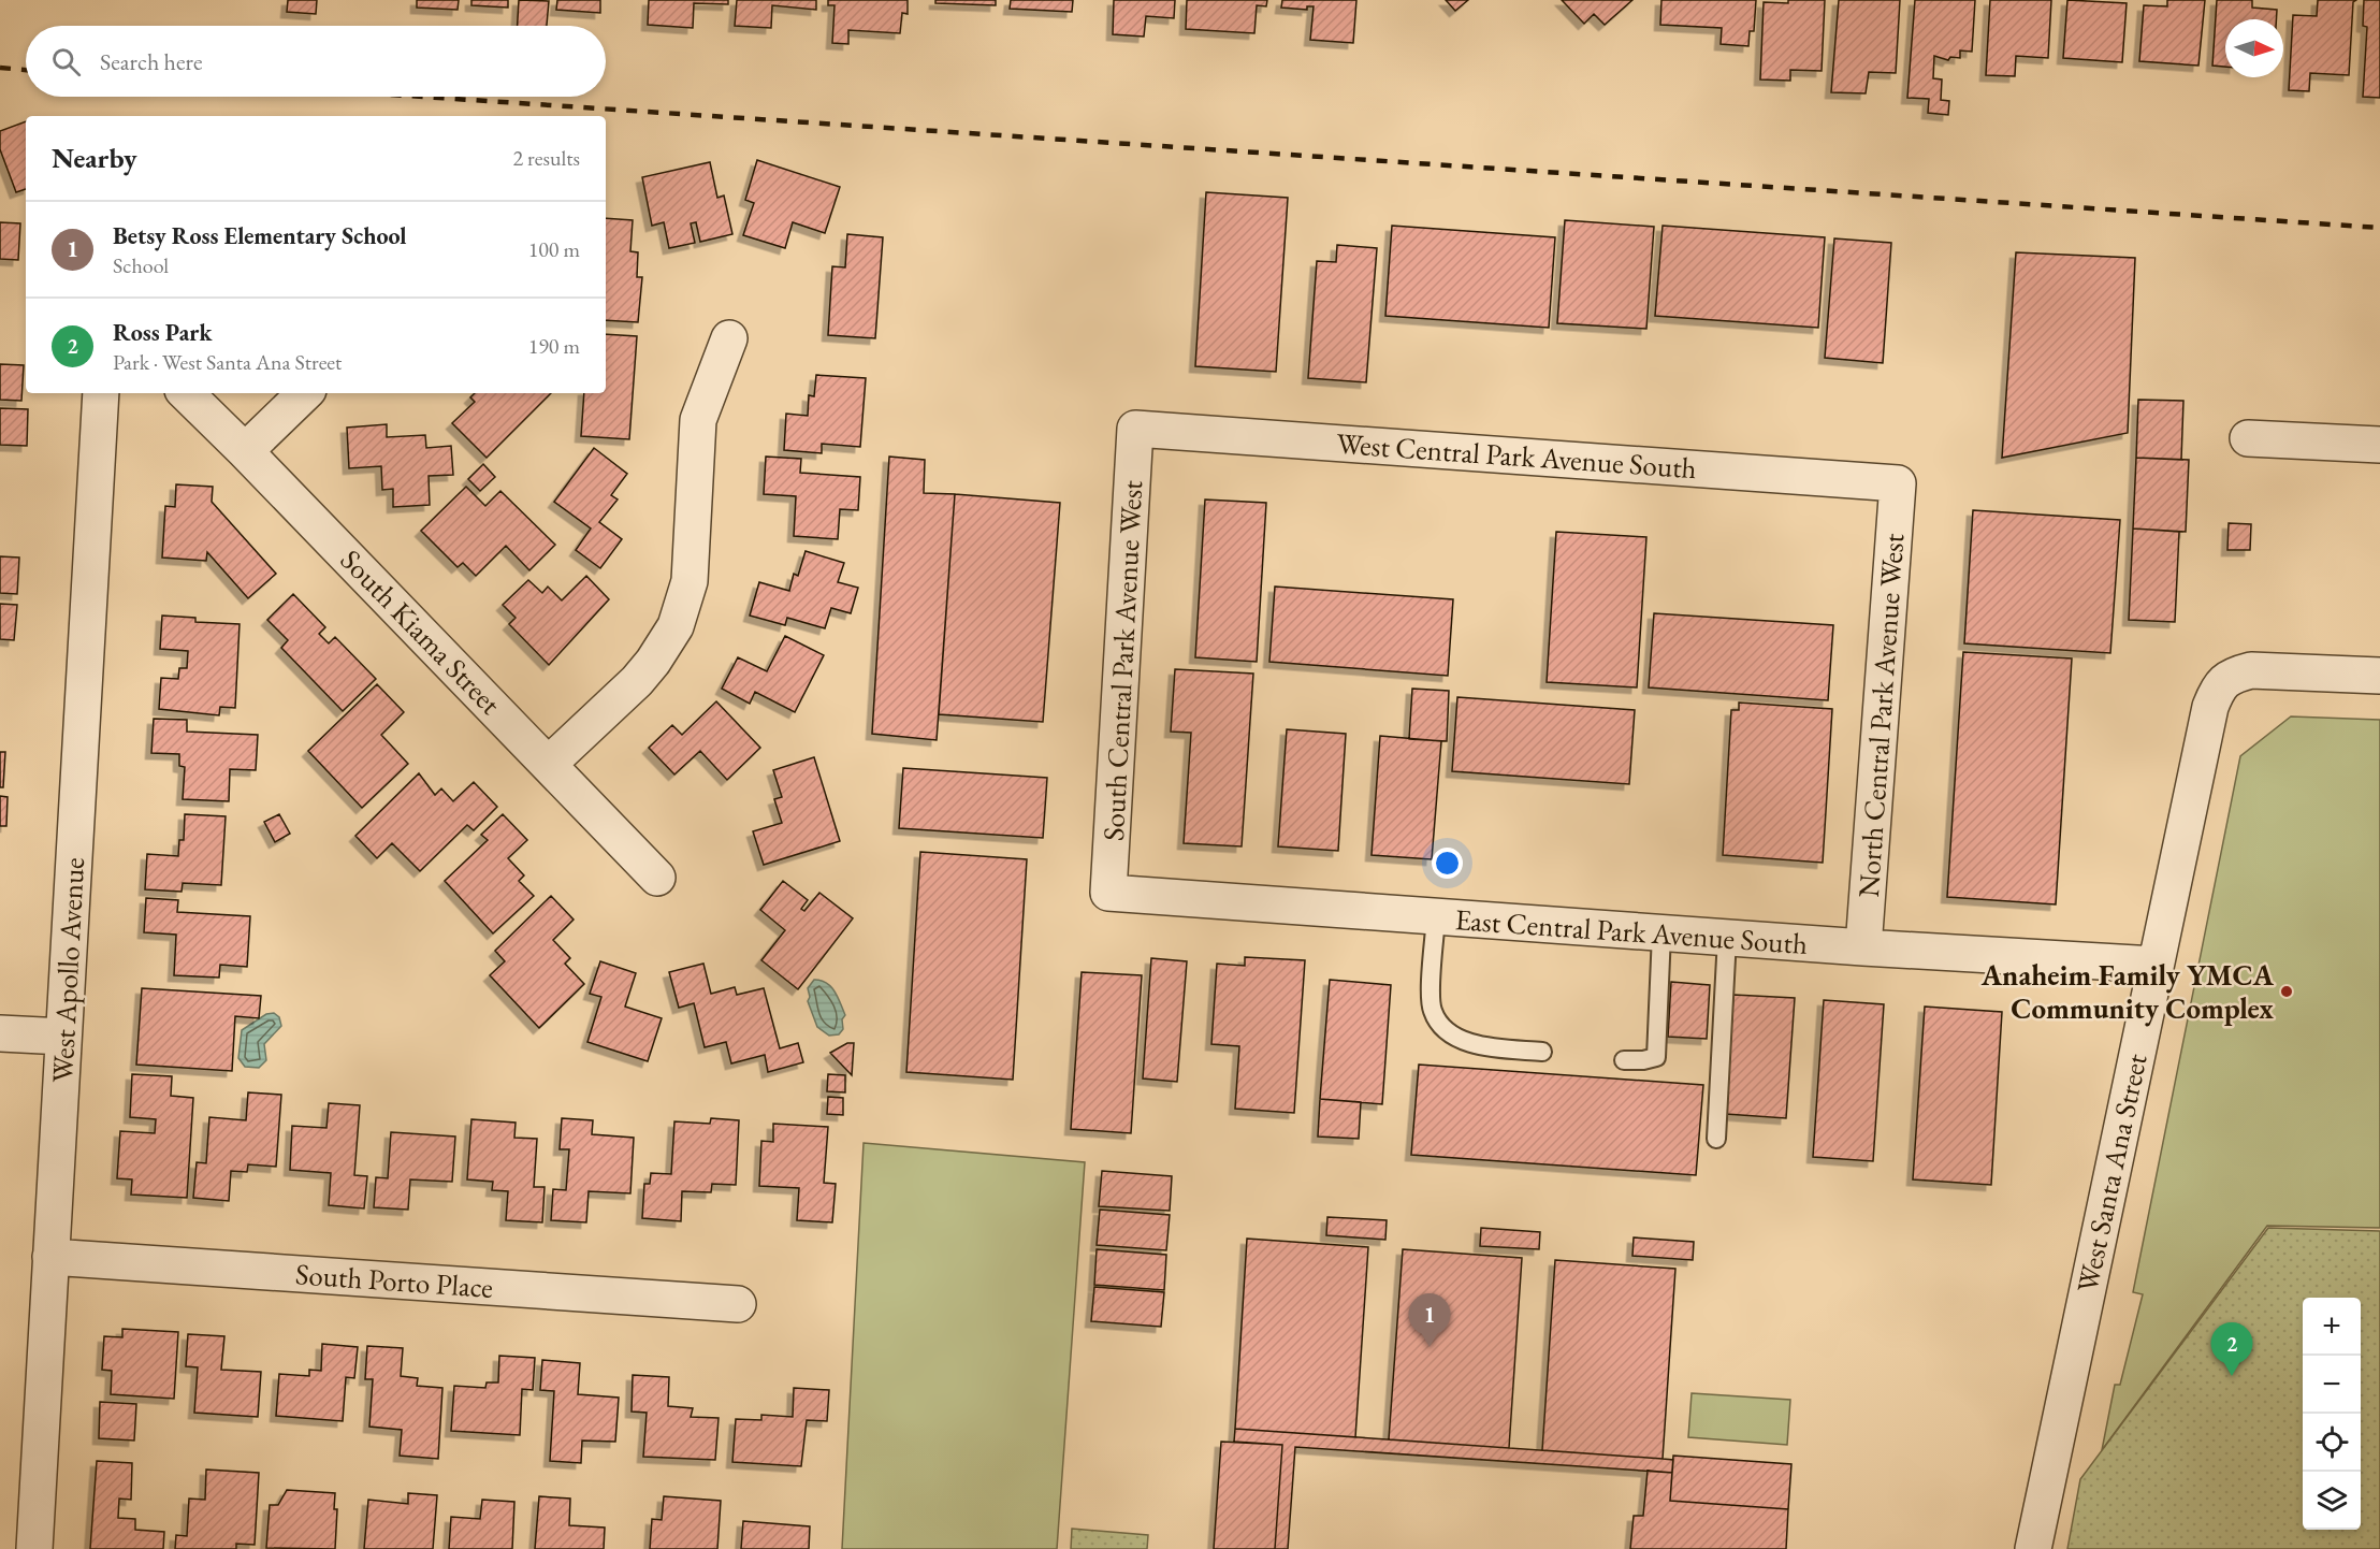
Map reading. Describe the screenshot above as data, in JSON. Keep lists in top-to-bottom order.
{
  "streets": {
    "street": [
      "West Central Park Avenue South",
      "South Kiama Street",
      "South Central Park Avenue West",
      "North Central Park Avenue West",
      "East Central Park Avenue South",
      "West Apollo Avenue",
      "West Santa Ana Street",
      "South Porto Place"
    ]
  },
  "crossings": [
    ["West Central Park Avenue South", "South Central Park Avenue West"],
    ["West Central Park Avenue South", "North Central Park Avenue West"],
    ["South Central Park Avenue West", "East Central Park Avenue South"],
    ["North Central Park Avenue West", "East Central Park Avenue South"],
    ["East Central Park Avenue South", "West Santa Ana Street"],
    ["West Apollo Avenue", "South Porto Place"]
  ],
  "places": ["Anaheim Family YMCA Community Complex"],
  "north": "right",
  "page": {
    "search": "Search here",
    "heading": ["Nearby", "2 results"],
    "list": [
      {
        "mark": "1",
        "name": "Betsy Ross Elementary School",
        "note": "School",
        "value": "100 m"
      },
      {
        "mark": "2",
        "name": "Ross Park",
        "note": "Park · West Santa Ana Street",
        "value": "190 m"
      }
    ],
    "pins": ["1", "2"],
    "map_buttons": ["+", "−"]
  }
}
